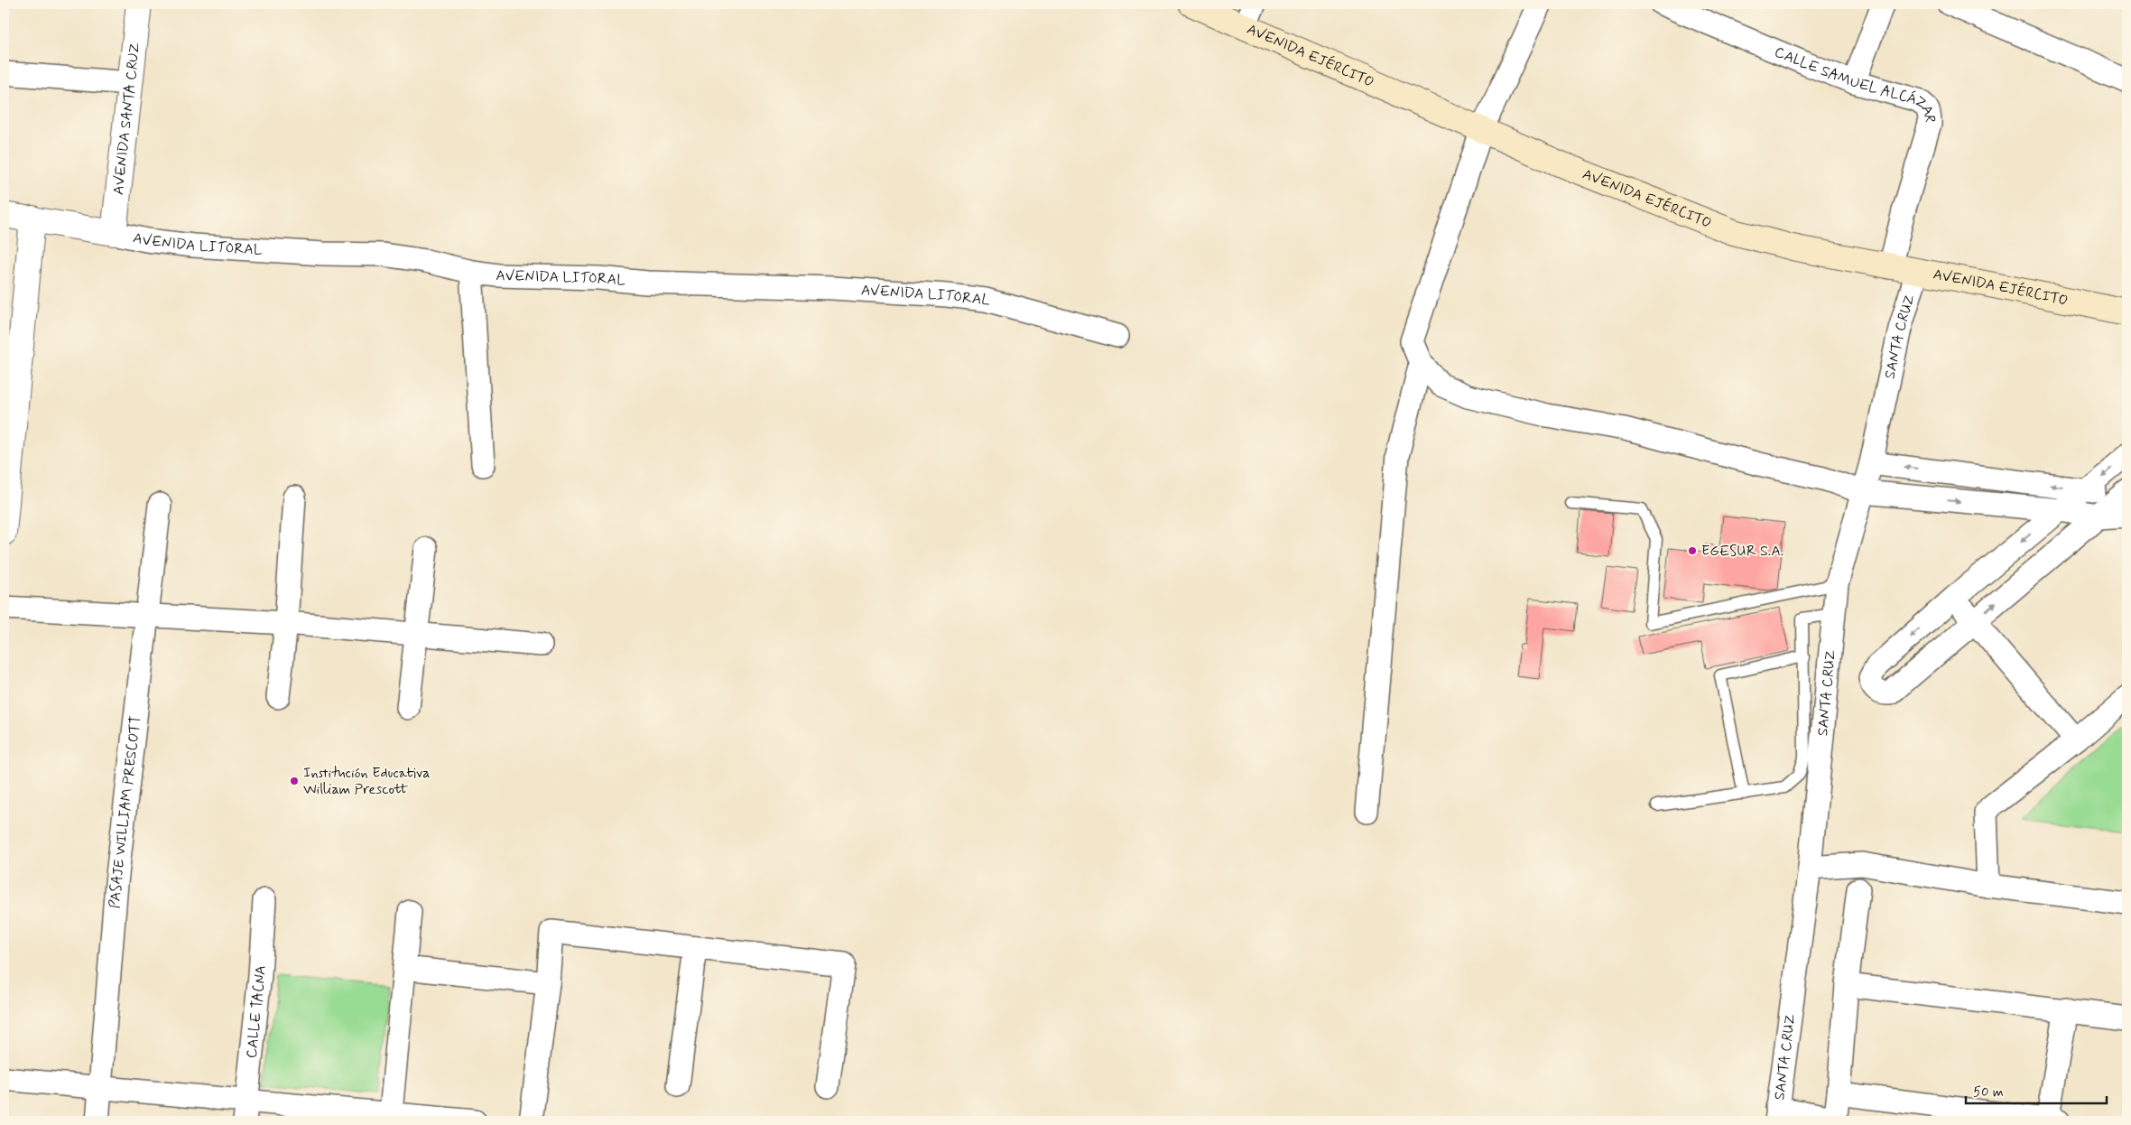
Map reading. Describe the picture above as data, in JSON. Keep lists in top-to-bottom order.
{
  "streets": {
    "main road": ["AVENIDA EJÉRCITO"],
    "street": [
      "CALLE SAMUEL ALCÁZAR",
      "AVENIDA SANTA CRUZ",
      "AVENIDA LITORAL",
      "SANTA CRUZ",
      "PASAJE WILLIAM PRESCOTT",
      "CALLE TACNA"
    ]
  },
  "crossings": [
    ["AVENIDA EJÉRCITO", "CALLE SAMUEL ALCÁZAR"],
    ["AVENIDA EJÉRCITO", "SANTA CRUZ"],
    ["AVENIDA SANTA CRUZ", "AVENIDA LITORAL"]
  ],
  "places": ["EGESUR S.A.", "Institución Educativa William Prescott"],
  "scale_bar": "50 m"
}
